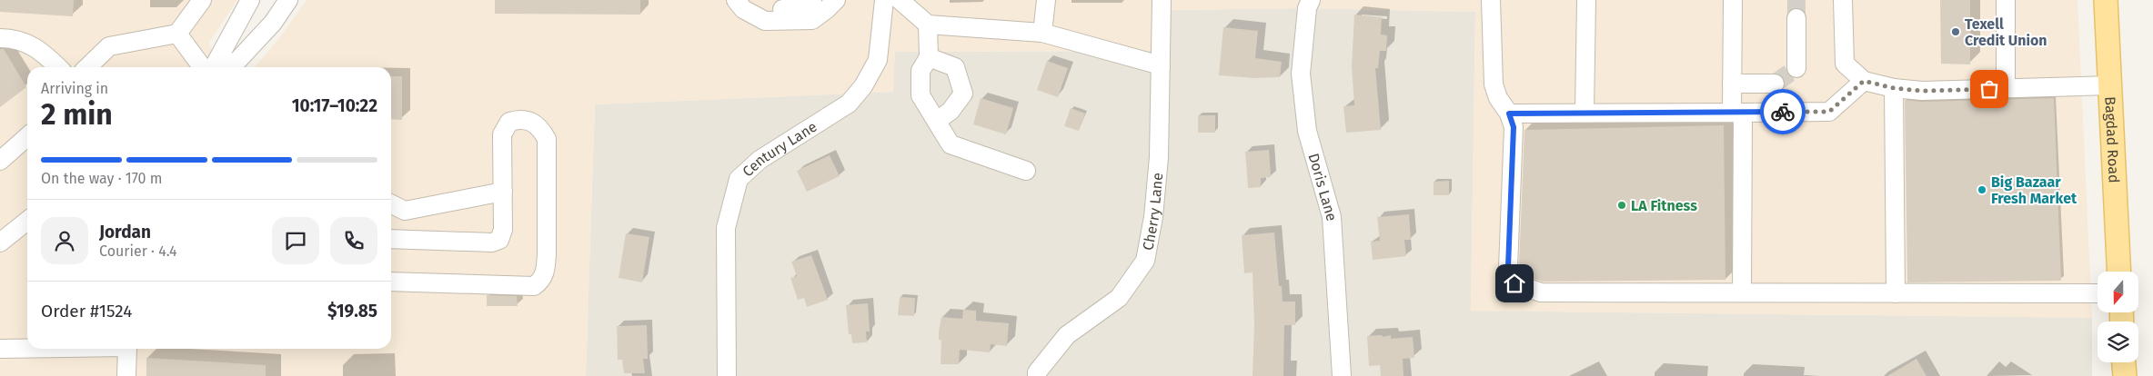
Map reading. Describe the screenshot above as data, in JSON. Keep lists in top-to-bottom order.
{
  "streets": {
    "main road": ["Bagdad Road"],
    "street": ["Century Lane", "Doris Lane", "Cherry Lane"]
  },
  "places": ["Texell Credit Union", "Big Bazaar Fresh Market", "LA Fitness"],
  "north": "bottom",
  "page": {
    "heading": ["2 min", "Arriving in", "10:17–10:22"],
    "panel": [
      "Jordan",
      "Courier · 4.4",
      "Order #1524",
      "$19.85"
    ],
    "bar": "On the way · 170 m"
  }
}
